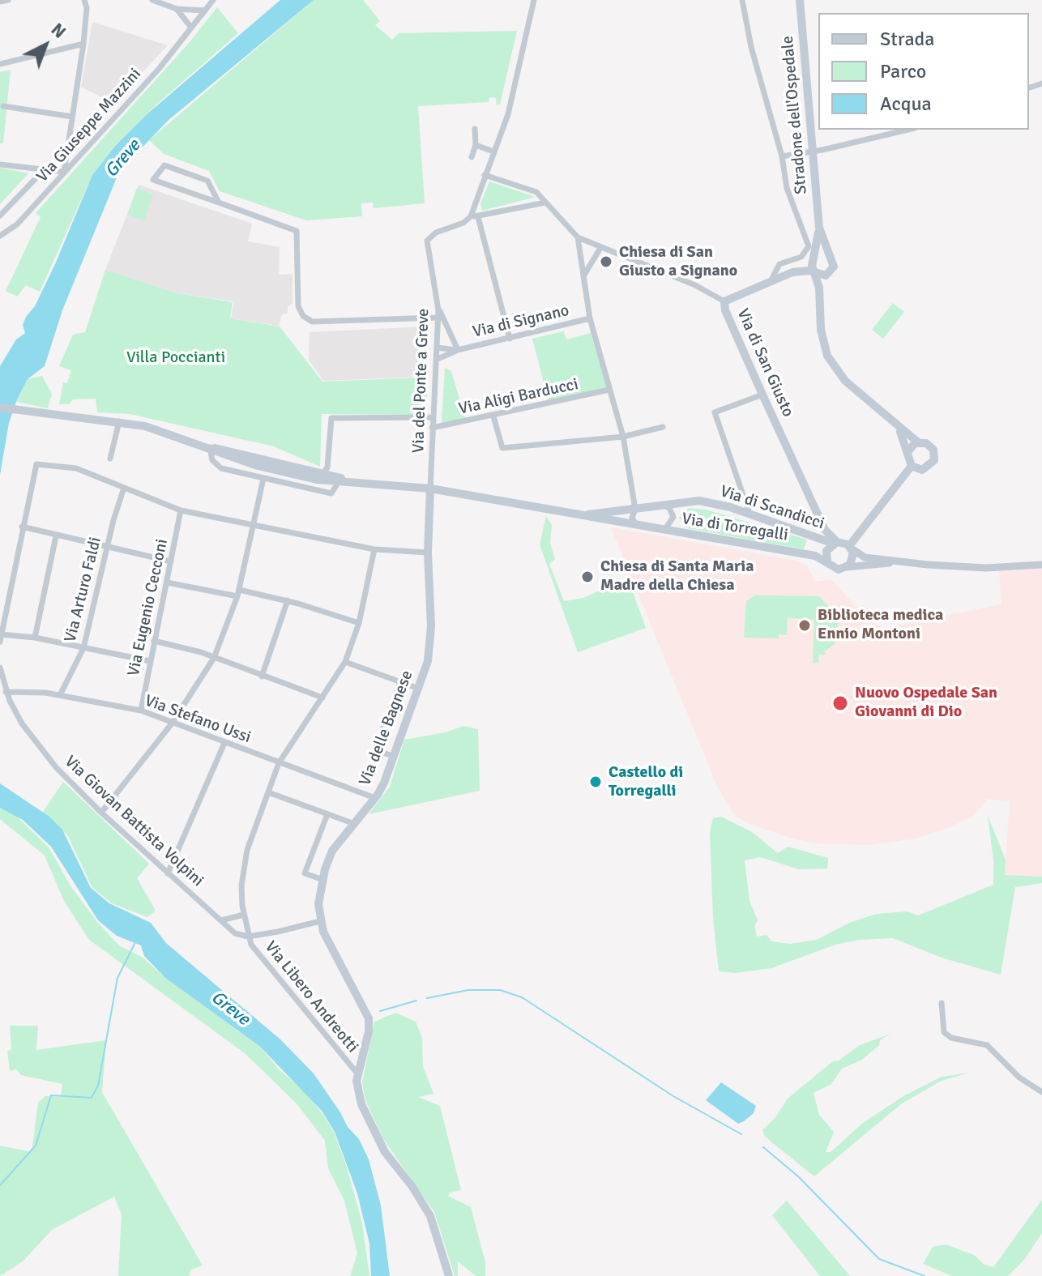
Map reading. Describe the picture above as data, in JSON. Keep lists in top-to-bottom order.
{
  "streets": {
    "main road": [
      "Stradone dell'Ospedale",
      "Via di San Giusto",
      "Via di Scandicci",
      "Via di Torregalli",
      "Via delle Bagnese"
    ],
    "street": [
      "Via Giuseppe Mazzini",
      "Via di Signano",
      "Via del Ponte a Greve",
      "Via Aligi Barducci",
      "Via Arturo Faldi",
      "Via Eugenio Cecconi",
      "Via Stefano Ussi",
      "Via Giovan Battista Volpini",
      "Via Libero Andreotti"
    ]
  },
  "crossings": [
    ["Via di San Giusto", "Via di Scandicci"],
    ["Via di San Giusto", "Via di Torregalli"],
    ["Via del Ponte a Greve", "Via Aligi Barducci"],
    ["Via del Ponte a Greve", "Via di Torregalli"],
    ["Via del Ponte a Greve", "Via delle Bagnese"],
    ["Via di Scandicci", "Via di Torregalli"],
    ["Via di Torregalli", "Via delle Bagnese"],
    ["Via Arturo Faldi", "Via Stefano Ussi"],
    ["Via Eugenio Cecconi", "Via Stefano Ussi"],
    ["Via Stefano Ussi", "Via delle Bagnese"],
    ["Via Stefano Ussi", "Via Giovan Battista Volpini"],
    ["Via delle Bagnese", "Via Libero Andreotti"],
    ["Via Giovan Battista Volpini", "Via Libero Andreotti"]
  ],
  "water": ["Greve"],
  "parks": ["Villa Poccianti"],
  "places": [
    "Chiesa di San Giusto a Signano",
    "Chiesa di Santa Maria Madre della Chiesa",
    "Biblioteca medica Ennio Montoni",
    "Nuovo Ospedale San Giovanni di Dio",
    "Castello di Torregalli"
  ],
  "legend": ["Strada", "Parco", "Acqua"],
  "north": "top right"
}
